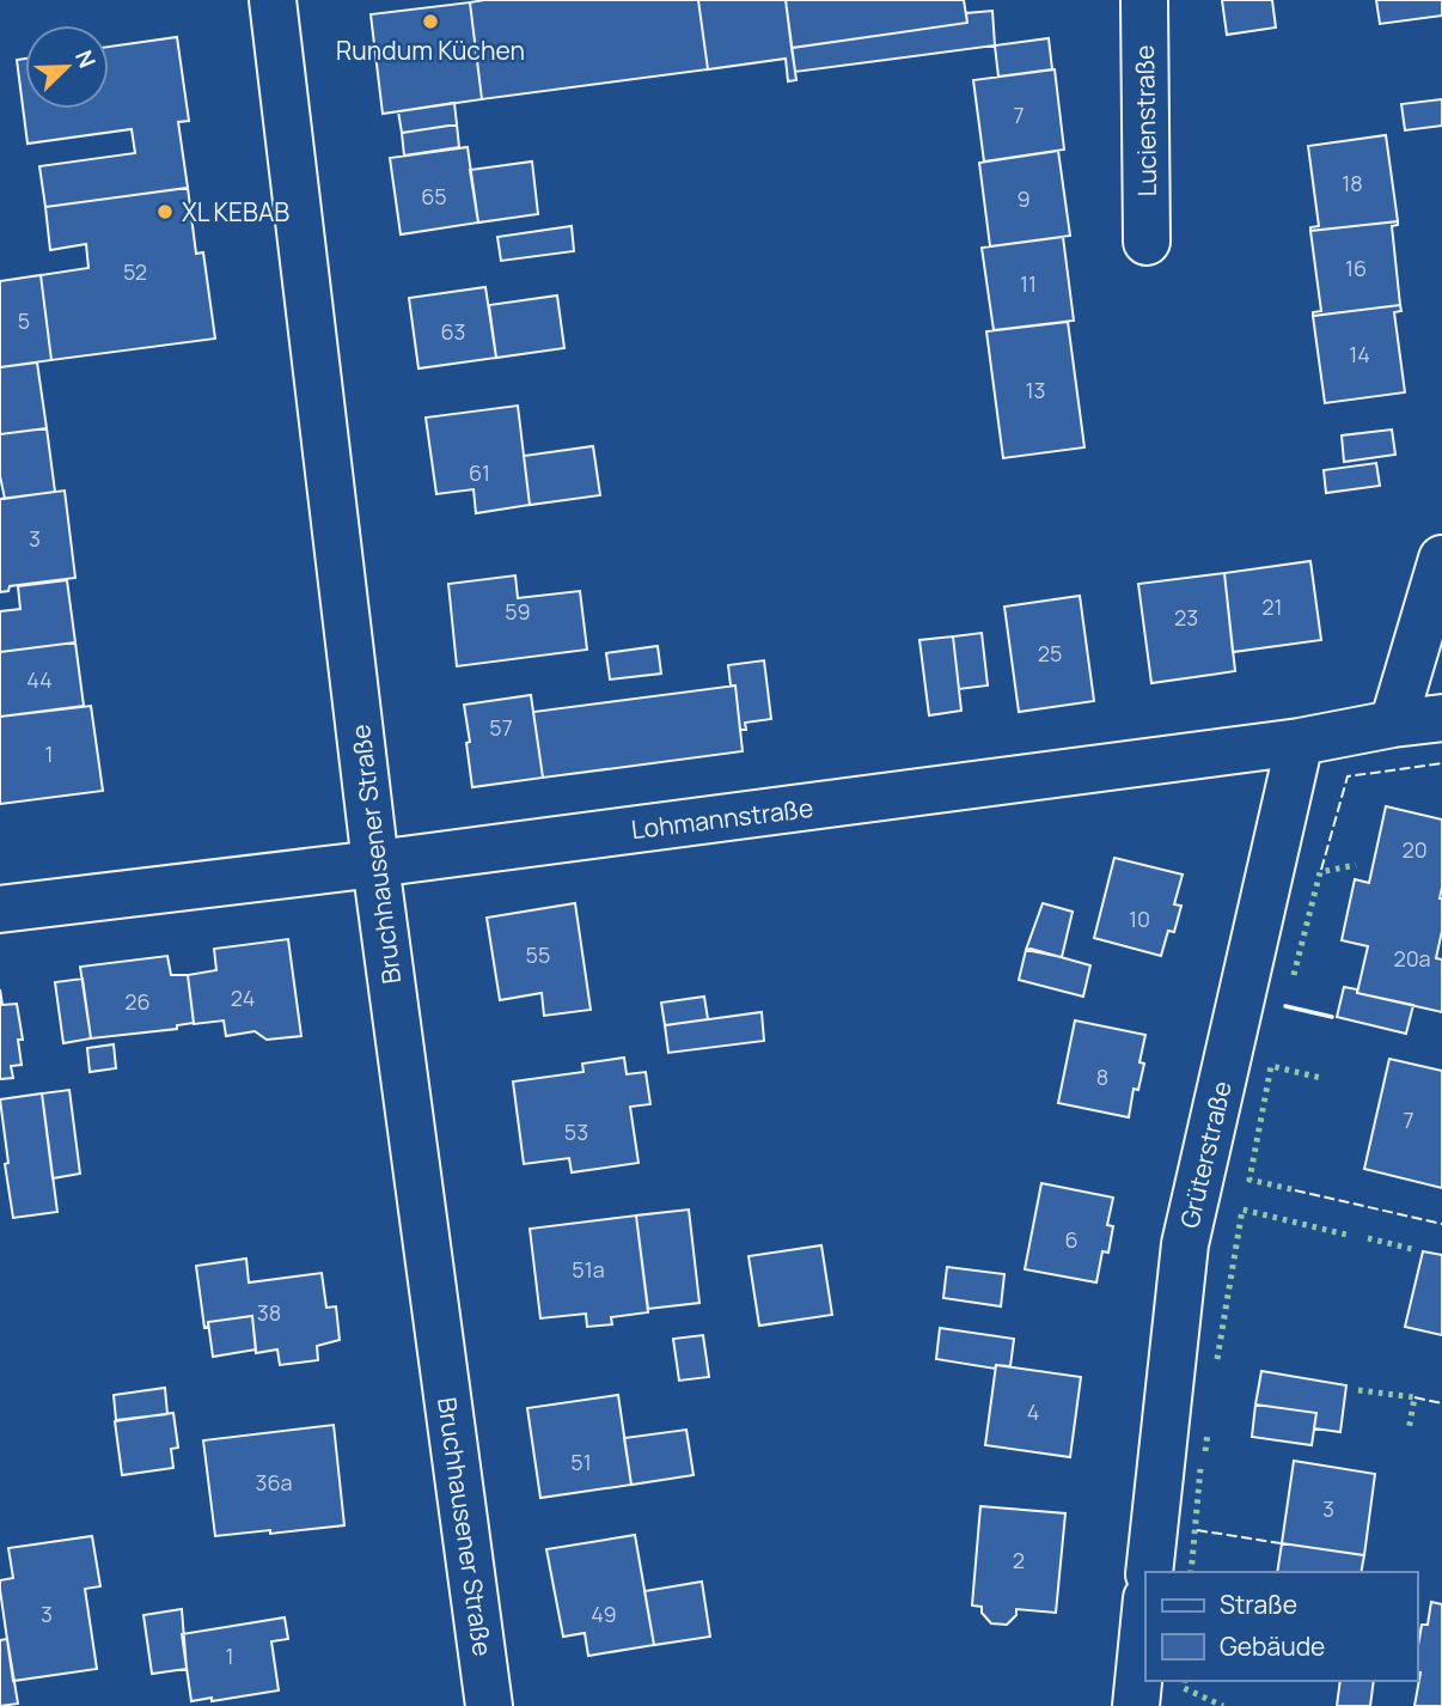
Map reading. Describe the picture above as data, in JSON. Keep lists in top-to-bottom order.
{
  "streets": {
    "street": [
      "Lucienstraße",
      "Lohmannstraße",
      "Bruchhausener Straße",
      "Grüterstraße"
    ]
  },
  "crossings": [
    ["Lohmannstraße", "Bruchhausener Straße"],
    ["Lohmannstraße", "Grüterstraße"]
  ],
  "places": ["Rundum Küchen", "XL KEBAB"],
  "house_numbers": [
    "7",
    "18",
    "65",
    "9",
    "16",
    "52",
    "11",
    "5",
    "63",
    "14",
    "13",
    "61",
    "3",
    "21",
    "59",
    "23",
    "25",
    "44",
    "57",
    "1",
    "20",
    "10",
    "55",
    "20a",
    "24",
    "26",
    "8",
    "7",
    "53",
    "6",
    "51a",
    "38",
    "4",
    "51",
    "36a",
    "3",
    "2",
    "3",
    "49",
    "1"
  ],
  "legend": ["Straße", "Gebäude"],
  "north": "top right"
}
